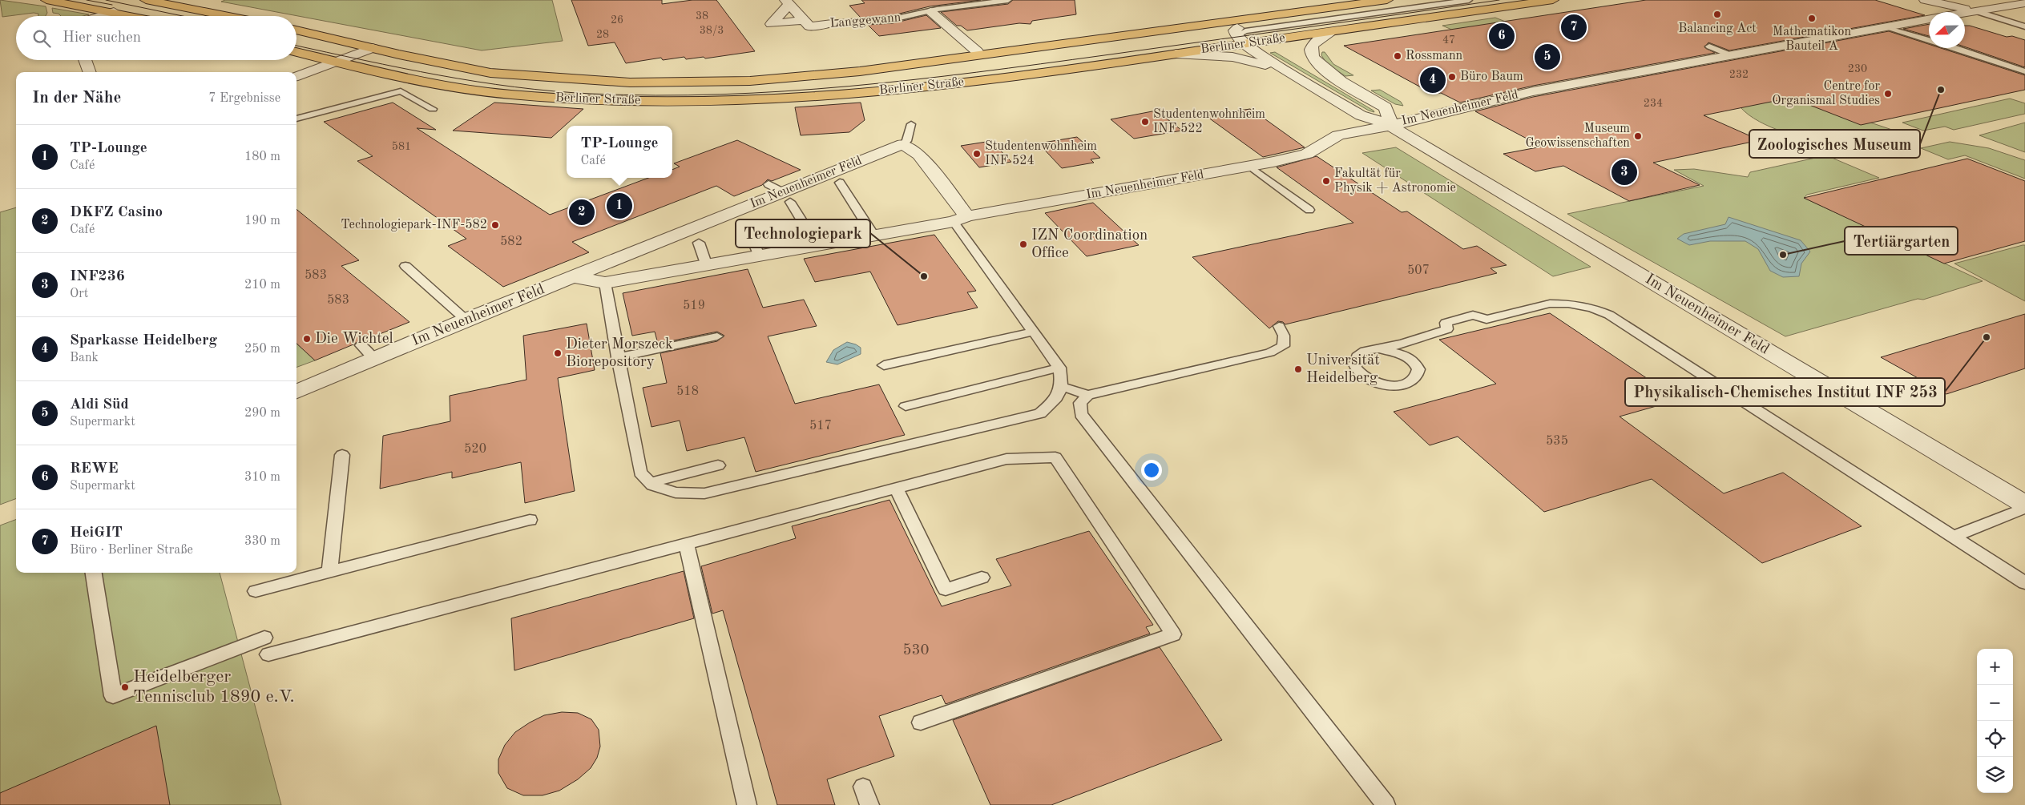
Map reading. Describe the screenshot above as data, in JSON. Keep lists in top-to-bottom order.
{
  "streets": {
    "main road": ["Berliner Straße"],
    "street": ["Langgewann", "Im Neuenheimer Feld"]
  },
  "crossings": [
    ["Berliner Straße", "Im Neuenheimer Feld"]
  ],
  "places": [
    "Balancing Act",
    "Mathematikon Bauteil A",
    "Rossmann",
    "Büro Baum",
    "Zoologisches Museum",
    "Centre for Organismal Studies",
    "Studentenwohnheim INF 522",
    "Museum Geowissenschaften",
    "Studentenwohnheim INF 524",
    "Fakultät für Physik + Astronomie",
    "Technologiepark-INF-582",
    "IZN Coordination Office",
    "Tertiärgarten",
    "Technologiepark",
    "Physikalisch-Chemisches Institut INF 253",
    "Die Wichtel",
    "Dieter Morszeck Biorepository",
    "Universität Heidelberg",
    "Heidelberger Tennisclub 1890 e.V."
  ],
  "house_numbers": [
    "38",
    "26",
    "38/3",
    "28",
    "47",
    "230",
    "232",
    "234",
    "581",
    "582",
    "507",
    "583",
    "583",
    "519",
    "518",
    "517",
    "535",
    "520",
    "530"
  ],
  "north": "left",
  "page": {
    "pins": [
      "7",
      "6",
      "5",
      "4",
      "3",
      "1",
      "2"
    ],
    "search": "Hier suchen",
    "heading": ["In der Nähe", "7 Ergebnisse"],
    "list": [
      {
        "mark": "1",
        "name": "TP-Lounge",
        "note": "Café",
        "value": "180 m"
      },
      {
        "mark": "2",
        "name": "DKFZ Casino",
        "note": "Café",
        "value": "190 m"
      },
      {
        "mark": "3",
        "name": "INF236",
        "note": "Ort",
        "value": "210 m"
      },
      {
        "mark": "4",
        "name": "Sparkasse Heidelberg",
        "note": "Bank",
        "value": "250 m"
      },
      {
        "mark": "5",
        "name": "Aldi Süd",
        "note": "Supermarkt",
        "value": "290 m"
      },
      {
        "mark": "6",
        "name": "REWE",
        "note": "Supermarkt",
        "value": "310 m"
      },
      {
        "mark": "7",
        "name": "HeiGIT",
        "note": "Büro · Berliner Straße",
        "value": "330 m"
      }
    ],
    "popup": ["TP-Lounge", "Café"],
    "map_buttons": ["+", "−"]
  }
}
